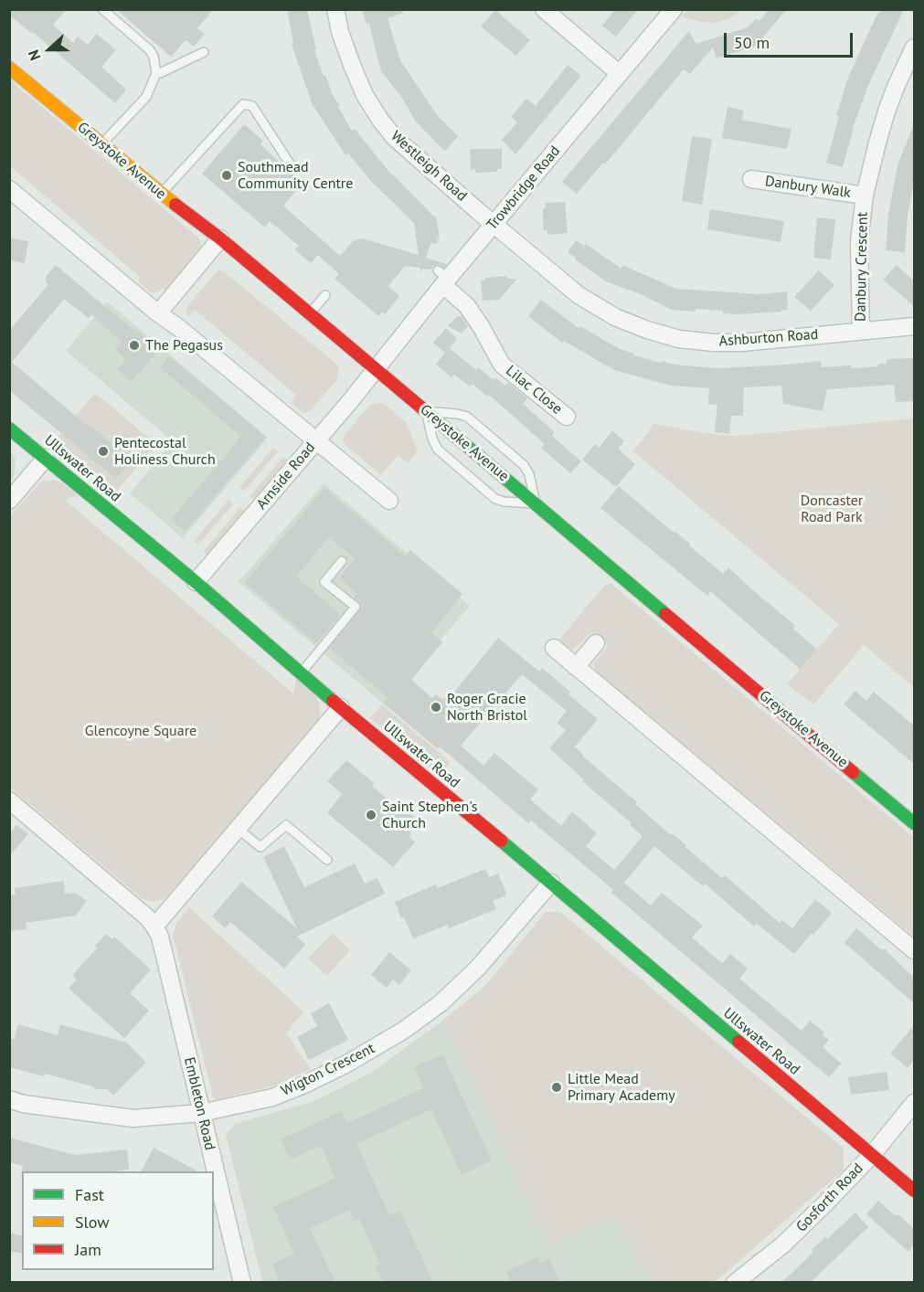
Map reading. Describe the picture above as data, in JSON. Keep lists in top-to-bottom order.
{
  "streets": {
    "street": [
      "Greystoke Avenue",
      "Westleigh Road",
      "Danbury Walk",
      "Trowbridge Road",
      "Danbury Crescent",
      "Ashburton Road",
      "Lilac Close",
      "Ullswater Road",
      "Arnside Road",
      "Wigton Crescent",
      "Embleton Road",
      "Gosforth Road"
    ]
  },
  "crossings": [
    ["Greystoke Avenue", "Trowbridge Road"],
    ["Greystoke Avenue", "Arnside Road"],
    ["Westleigh Road", "Trowbridge Road"],
    ["Westleigh Road", "Ashburton Road"],
    ["Danbury Walk", "Danbury Crescent"],
    ["Trowbridge Road", "Ashburton Road"],
    ["Trowbridge Road", "Lilac Close"],
    ["Trowbridge Road", "Arnside Road"],
    ["Danbury Crescent", "Ashburton Road"],
    ["Ullswater Road", "Arnside Road"],
    ["Ullswater Road", "Wigton Crescent"],
    ["Ullswater Road", "Gosforth Road"],
    ["Wigton Crescent", "Embleton Road"]
  ],
  "parks": ["Doncaster Road Park", "Glencoyne Square"],
  "places": [
    "Southmead Community Centre",
    "The Pegasus",
    "Pentecostal Holiness Church",
    "Roger Gracie North Bristol",
    "Saint Stephen's Church",
    "Little Mead Primary Academy"
  ],
  "legend": ["Fast", "Slow", "Jam"],
  "scale_bar": "50 m",
  "north": "left"
}
